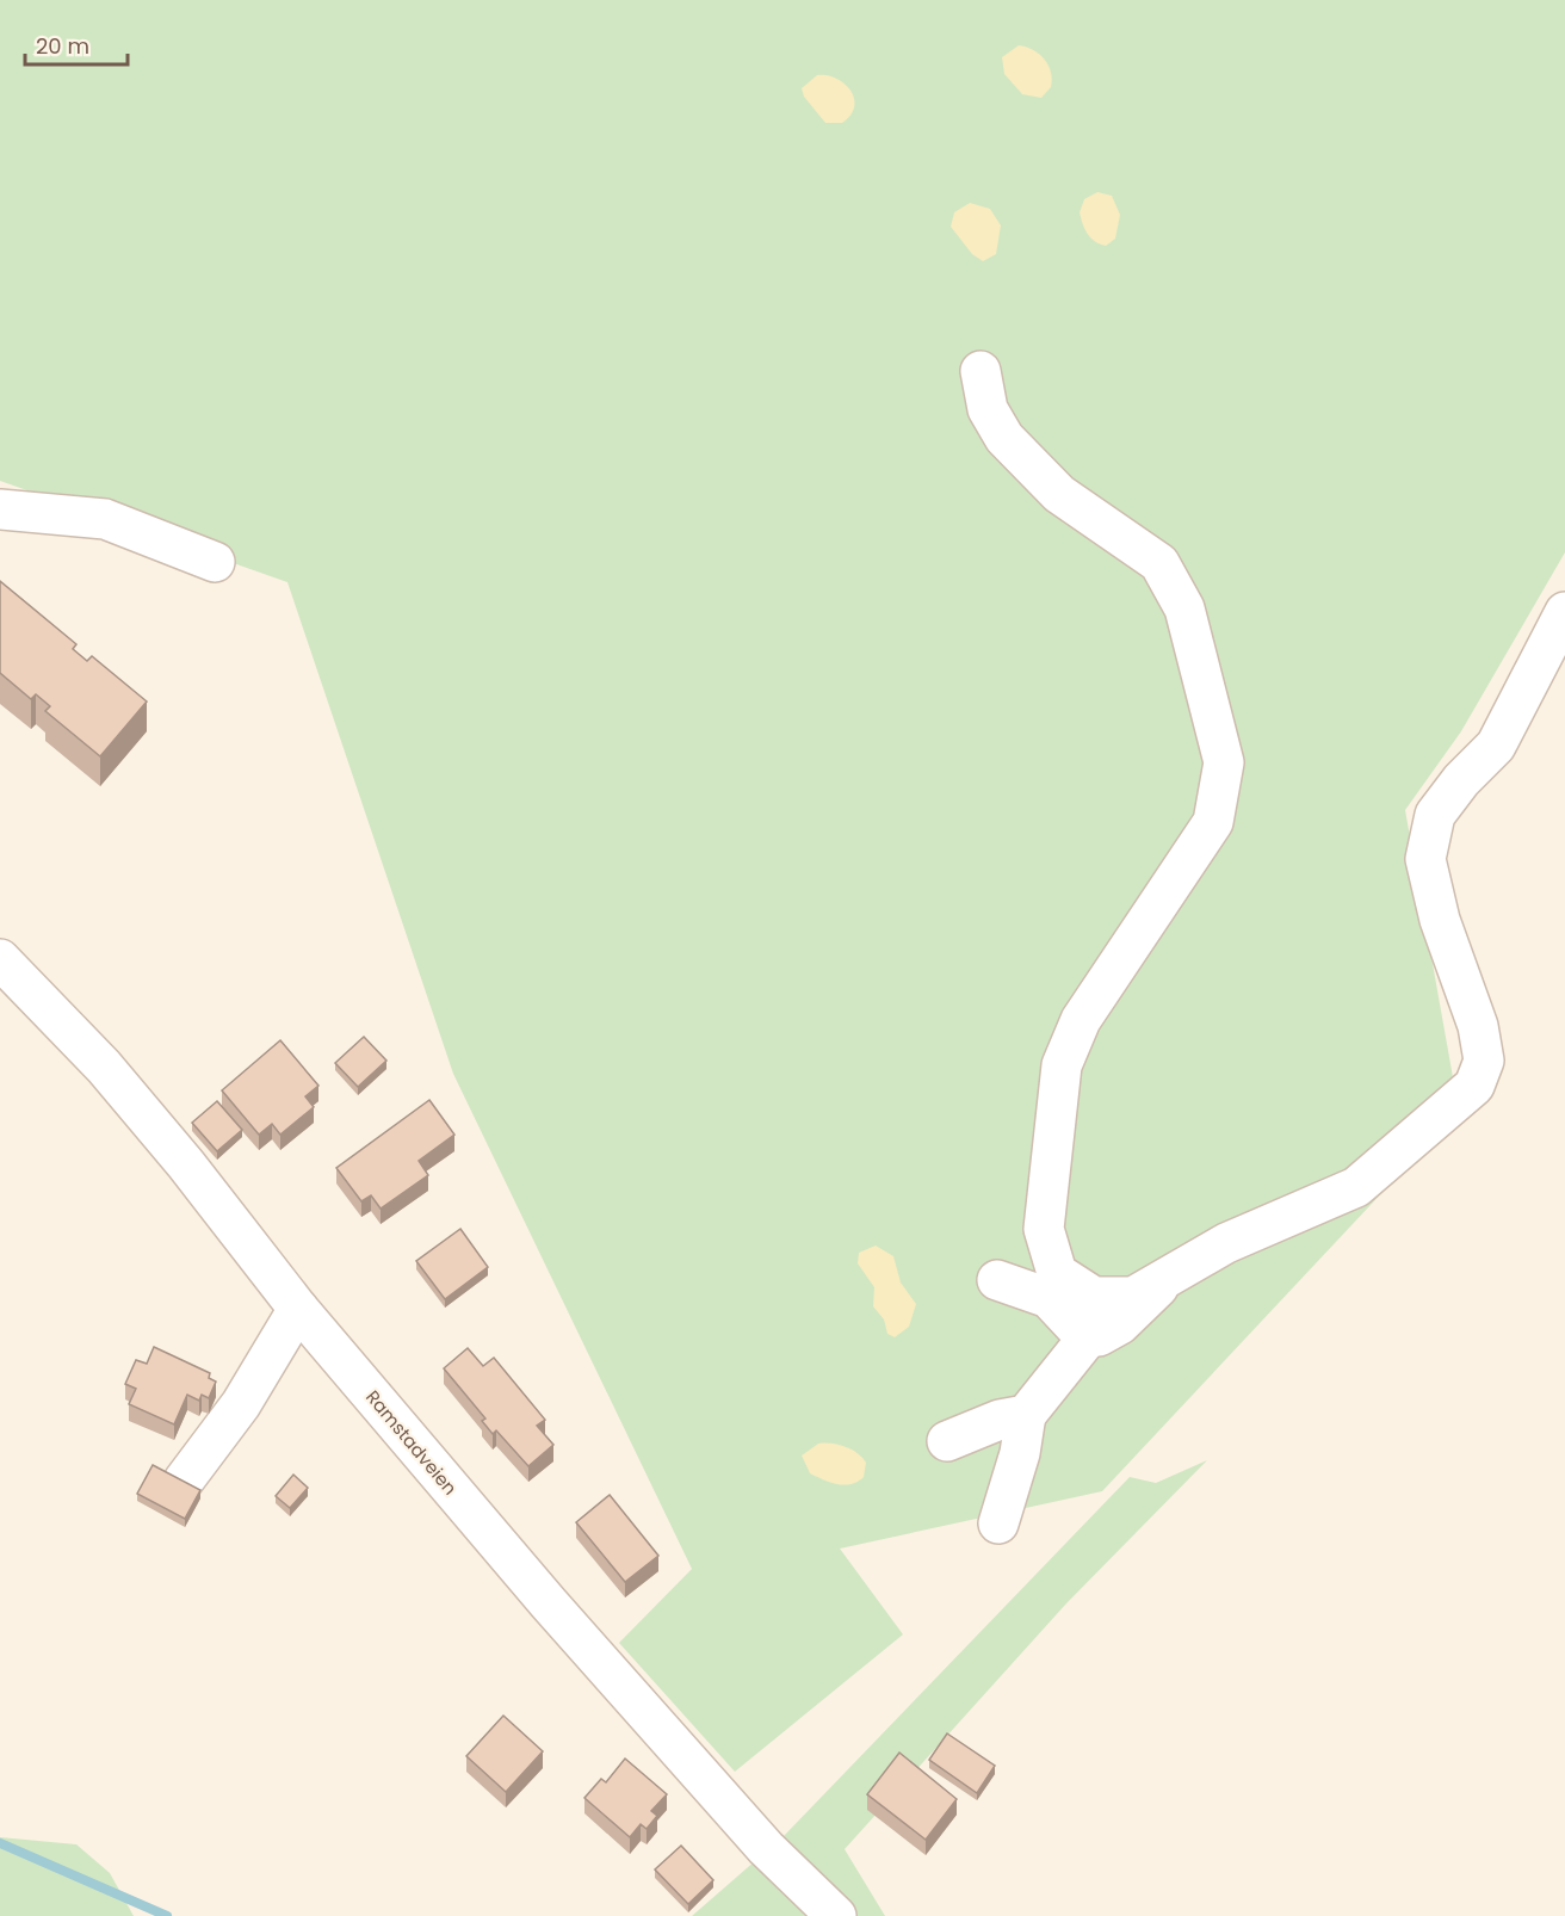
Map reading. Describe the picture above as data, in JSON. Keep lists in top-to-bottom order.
{
  "streets": {
    "street": ["Ramstadveien"]
  },
  "scale_bar": "20 m"
}
